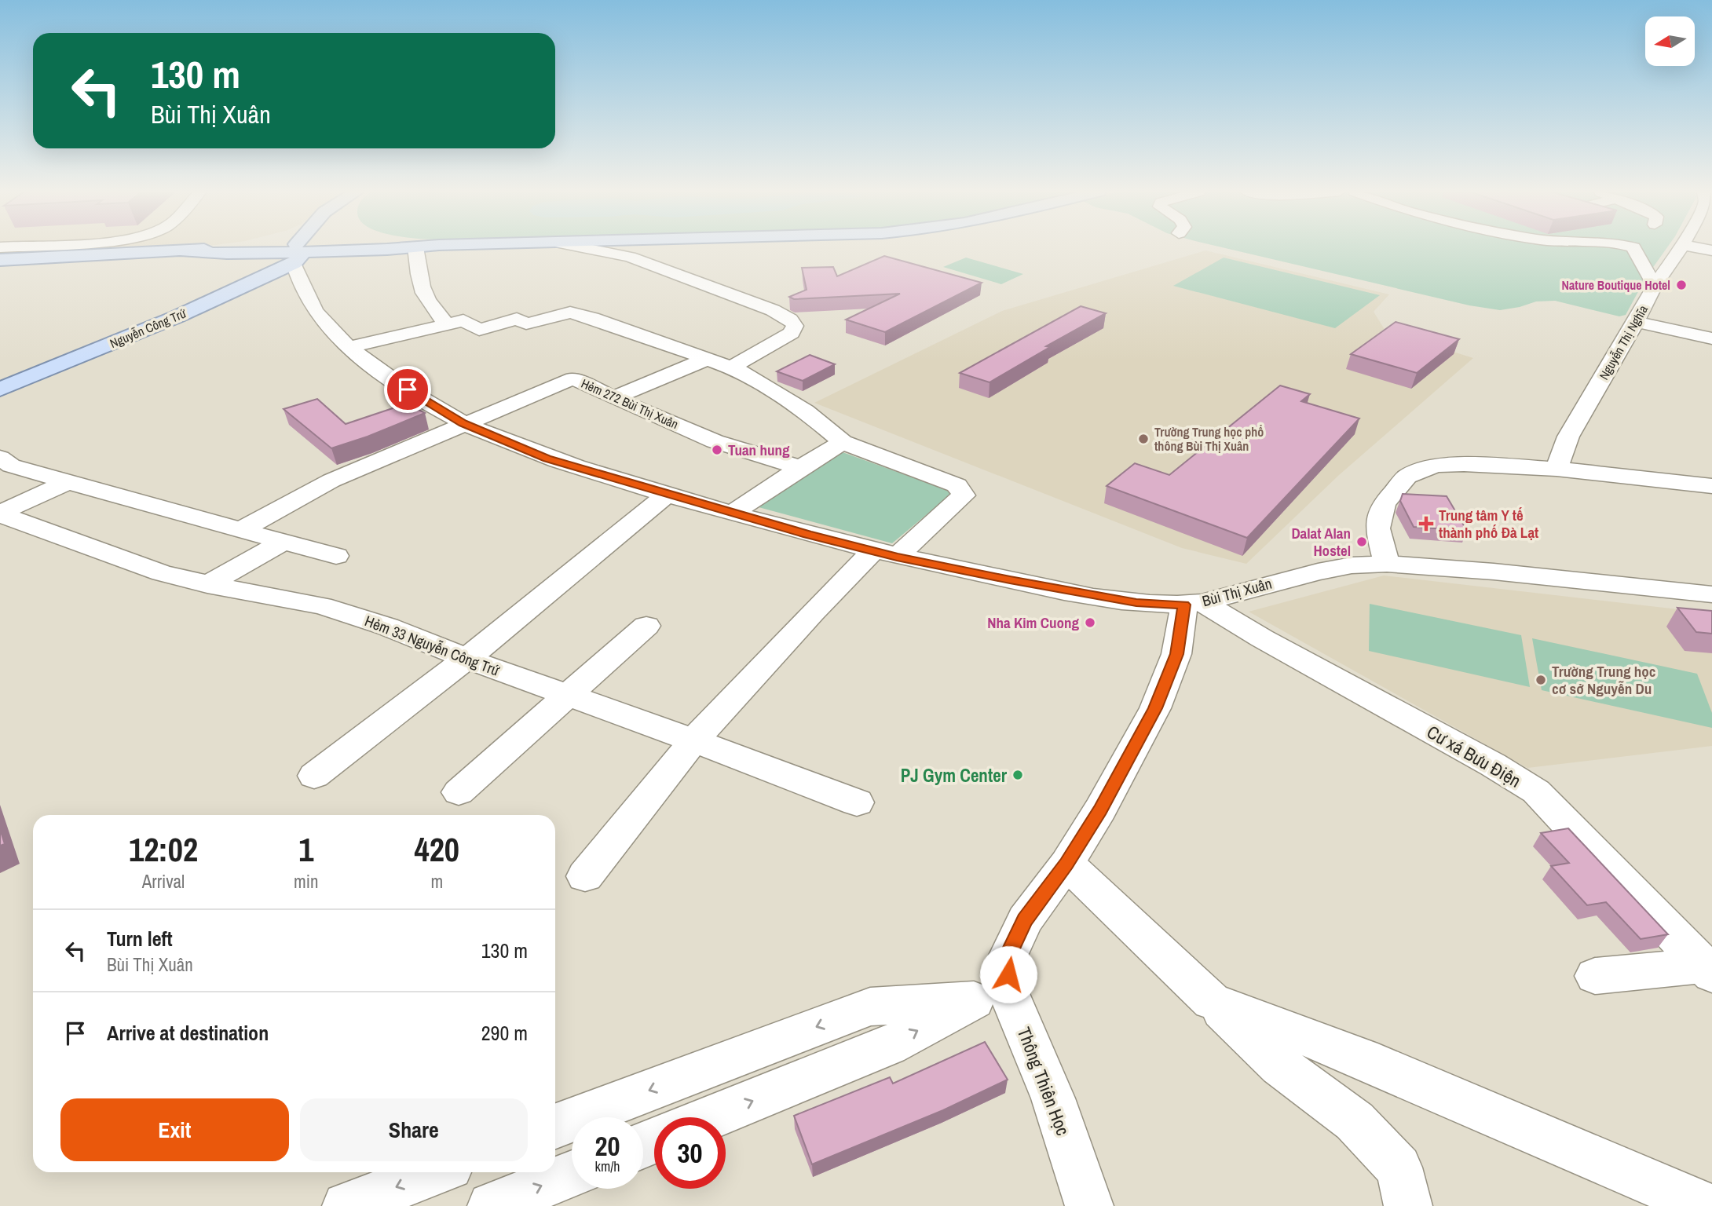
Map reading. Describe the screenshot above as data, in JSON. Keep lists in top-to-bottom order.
{
  "streets": {
    "main road": ["Nguyễn Công Trứ"],
    "street": [
      "Nguyễn Thị Nghĩa",
      "Hẻm 272 Bùi Thị Xuân",
      "Bùi Thị Xuân",
      "Hẻm 33 Nguyễn Công Trứ",
      "Cư xá Bưu Điện",
      "Thông Thiên Học"
    ]
  },
  "crossings": [
    ["Nguyễn Công Trứ", "Bùi Thị Xuân"],
    ["Hẻm 272 Bùi Thị Xuân", "Bùi Thị Xuân"],
    ["Bùi Thị Xuân", "Cư xá Bưu Điện"],
    ["Bùi Thị Xuân", "Thông Thiên Học"],
    ["Cư xá Bưu Điện", "Thông Thiên Học"]
  ],
  "places": {
    "other": [
      "Nature Boutique Hotel",
      "Trường Trung học phổ thông Bùi Thị Xuân",
      "Tuan hung",
      "Dalat Alan Hostel",
      "Nha Kim Cuong",
      "Trường Trung học cơ sở Nguyễn Du",
      "PJ Gym Center"
    ],
    "health": ["Trung tâm Y tế thành phố Đà Lạt"]
  },
  "north": "left",
  "page": {
    "turn": ["130 m", "Bùi Thị Xuân"],
    "eta": [
      "12:02",
      "Arrival",
      "1",
      "min",
      "420",
      "m"
    ],
    "list": [
      {
        "name": "Turn left",
        "note": "Bùi Thị Xuân",
        "value": "130 m"
      },
      {
        "name": "Arrive at destination",
        "value": "290 m"
      }
    ],
    "buttons": ["Exit", "Share"],
    "speed": "20 km/h",
    "limit": "30"
  }
}
